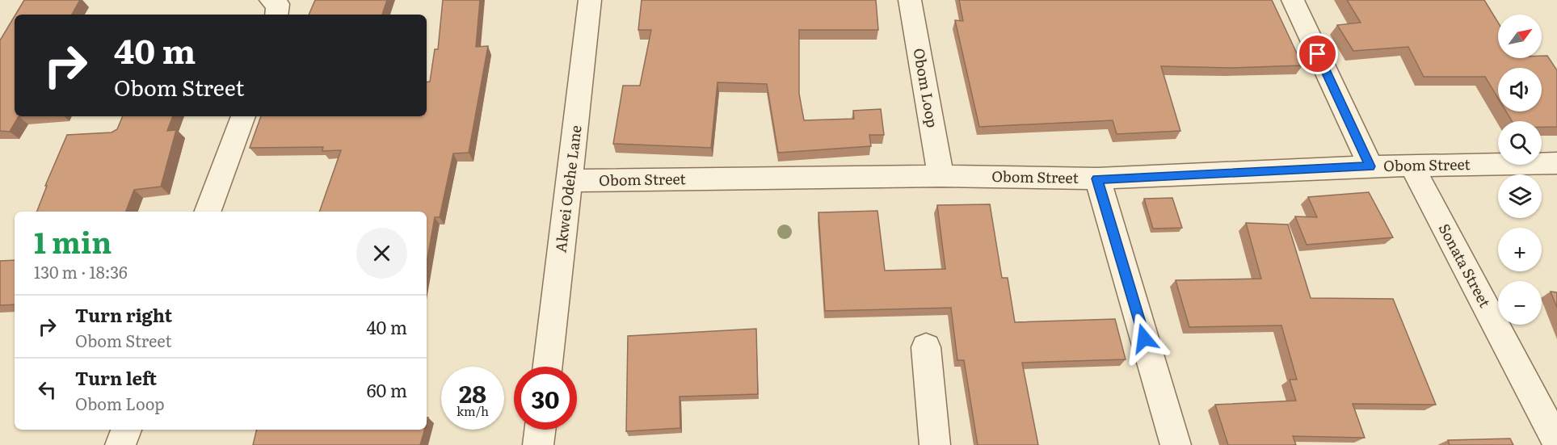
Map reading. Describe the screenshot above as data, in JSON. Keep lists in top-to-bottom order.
{
  "streets": {
    "street": [
      "Obom Loop",
      "Obom Street",
      "Akwei Odehe Lane",
      "Sonata Street"
    ]
  },
  "crossings": [
    ["Obom Loop", "Obom Street"],
    ["Obom Street", "Akwei Odehe Lane"],
    ["Obom Street", "Sonata Street"]
  ],
  "north": "top right",
  "page": {
    "map_buttons": ["+", "−"],
    "turn": ["40 m", "Obom Street"],
    "heading": ["1 min", "130 m · 18:36"],
    "list": [
      {
        "name": "Turn right",
        "note": "Obom Street",
        "value": "40 m"
      },
      {
        "name": "Turn left",
        "note": "Obom Loop",
        "value": "60 m"
      }
    ],
    "speed": "28 km/h",
    "limit": "30"
  }
}
